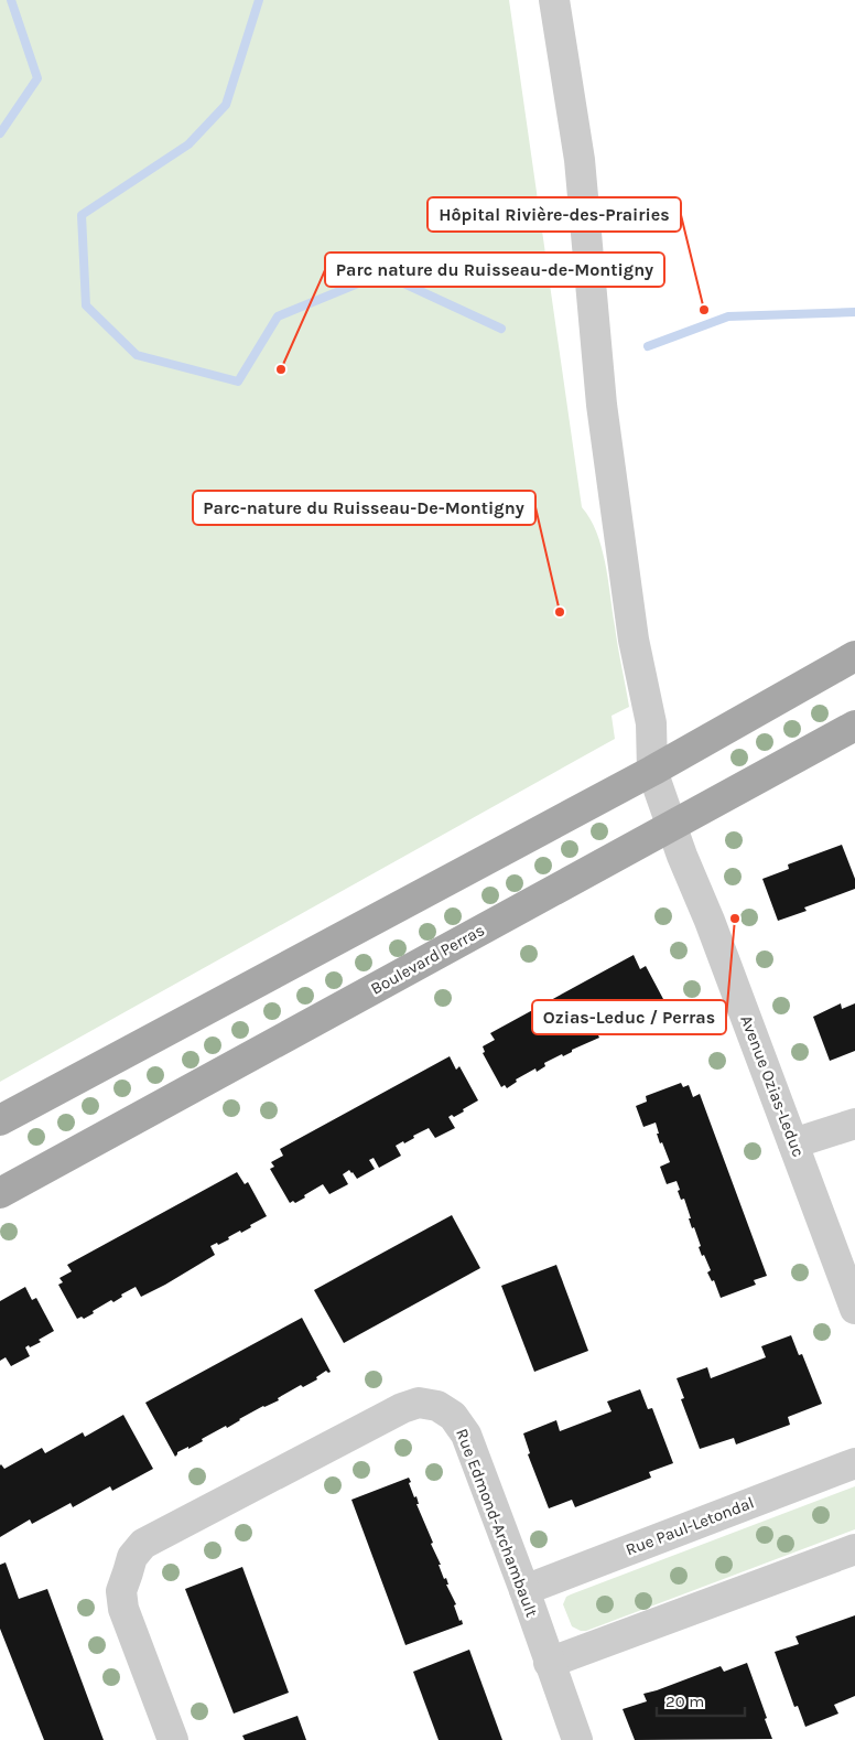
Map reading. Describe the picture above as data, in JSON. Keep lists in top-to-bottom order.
{
  "streets": {
    "main road": ["Boulevard Perras"],
    "street": ["Avenue Ozias-Leduc", "Rue Edmond-Archambault", "Rue Paul-Letondal"]
  },
  "crossings": [
    ["Boulevard Perras", "Avenue Ozias-Leduc"],
    ["Rue Edmond-Archambault", "Rue Paul-Letondal"]
  ],
  "places": [
    "Hôpital Rivière-des-Prairies",
    "Parc nature du Ruisseau-de-Montigny",
    "Parc-nature du Ruisseau-De-Montigny",
    "Ozias-Leduc / Perras"
  ],
  "scale_bar": "20 m"
}
